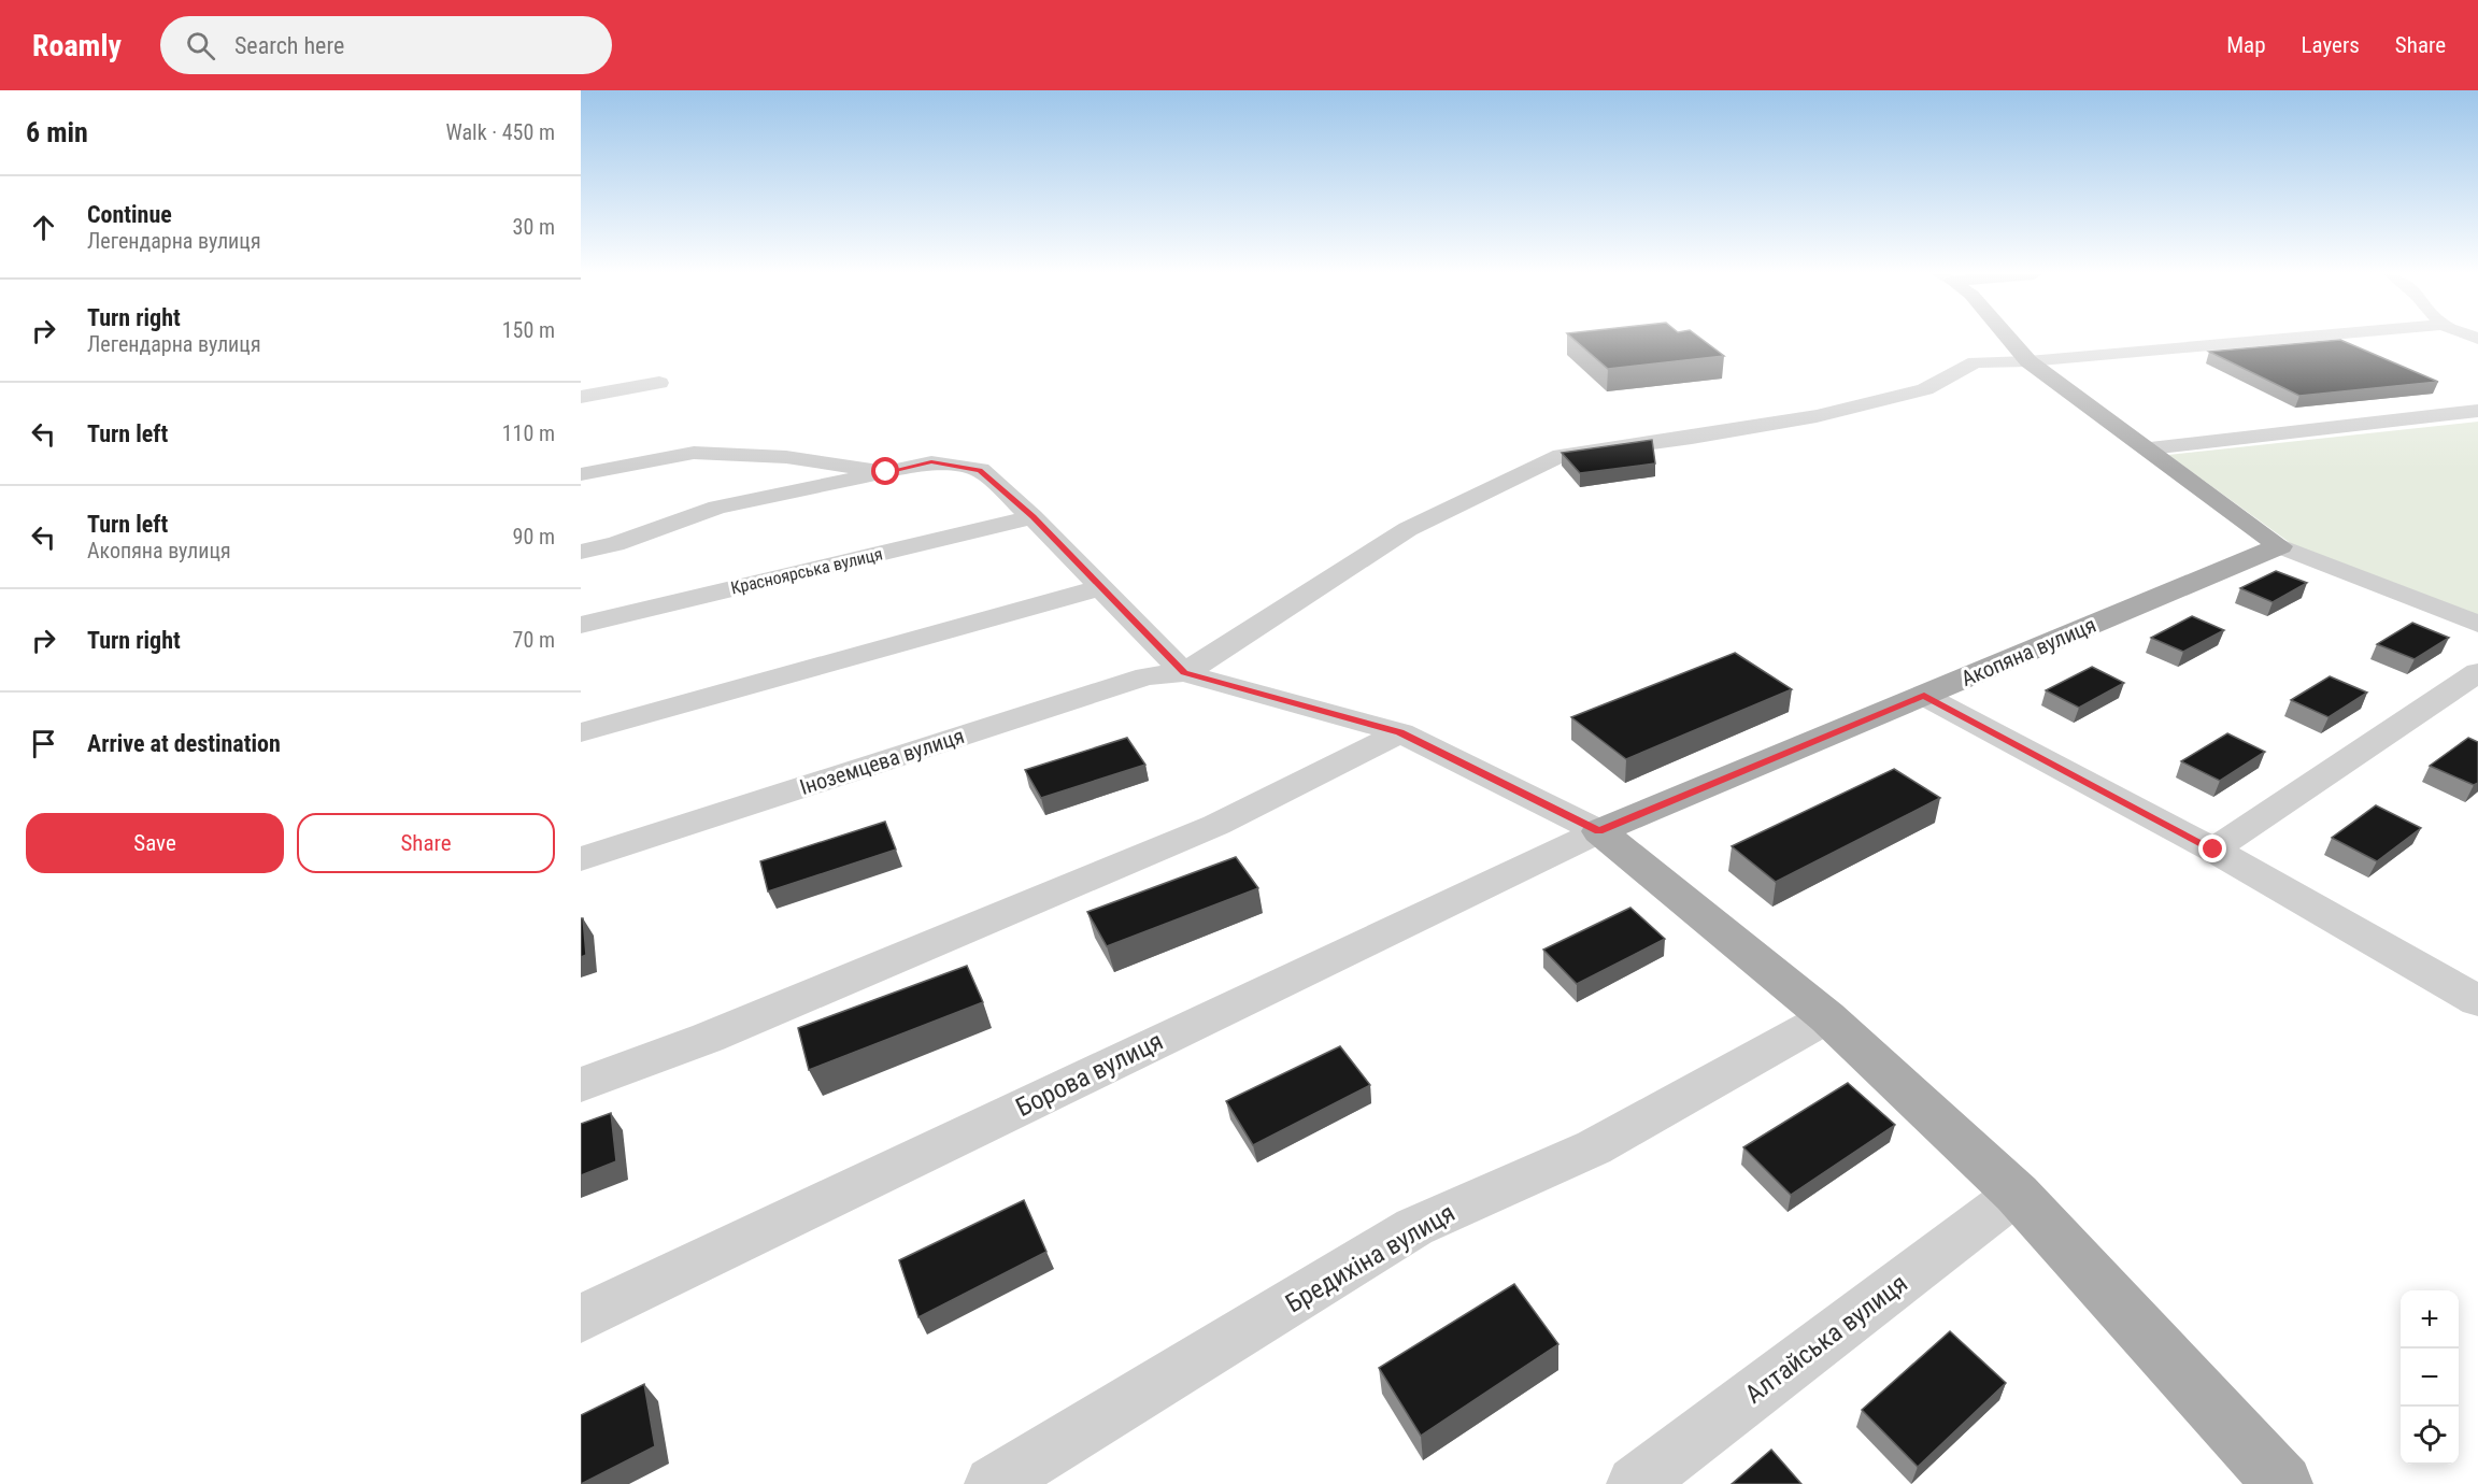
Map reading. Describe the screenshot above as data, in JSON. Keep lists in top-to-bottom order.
{
  "streets": {
    "main road": ["Акопяна вулиця"],
    "street": [
      "Красноярська вулиця",
      "Іноземцева вулиця",
      "Борова вулиця",
      "Бредихіна вулиця",
      "Алтайська вулиця"
    ]
  },
  "crossings": [
    ["Акопяна вулиця", "Борова вулиця"]
  ],
  "page": {
    "header": "Roamly",
    "search": "Search here",
    "nav": ["Map", "Layers", "Share"],
    "heading": ["6 min", "Walk · 450 m"],
    "list": [
      ["Continue", "Легендарна вулиця", "30 m"],
      ["Turn right", "Легендарна вулиця", "150 m"],
      ["Turn left", "110 m"],
      ["Turn left", "Акопяна вулиця", "90 m"],
      ["Turn right", "70 m"],
      "Arrive at destination"
    ],
    "buttons": ["Save", "Share"],
    "map_buttons": ["+", "−"]
  }
}
